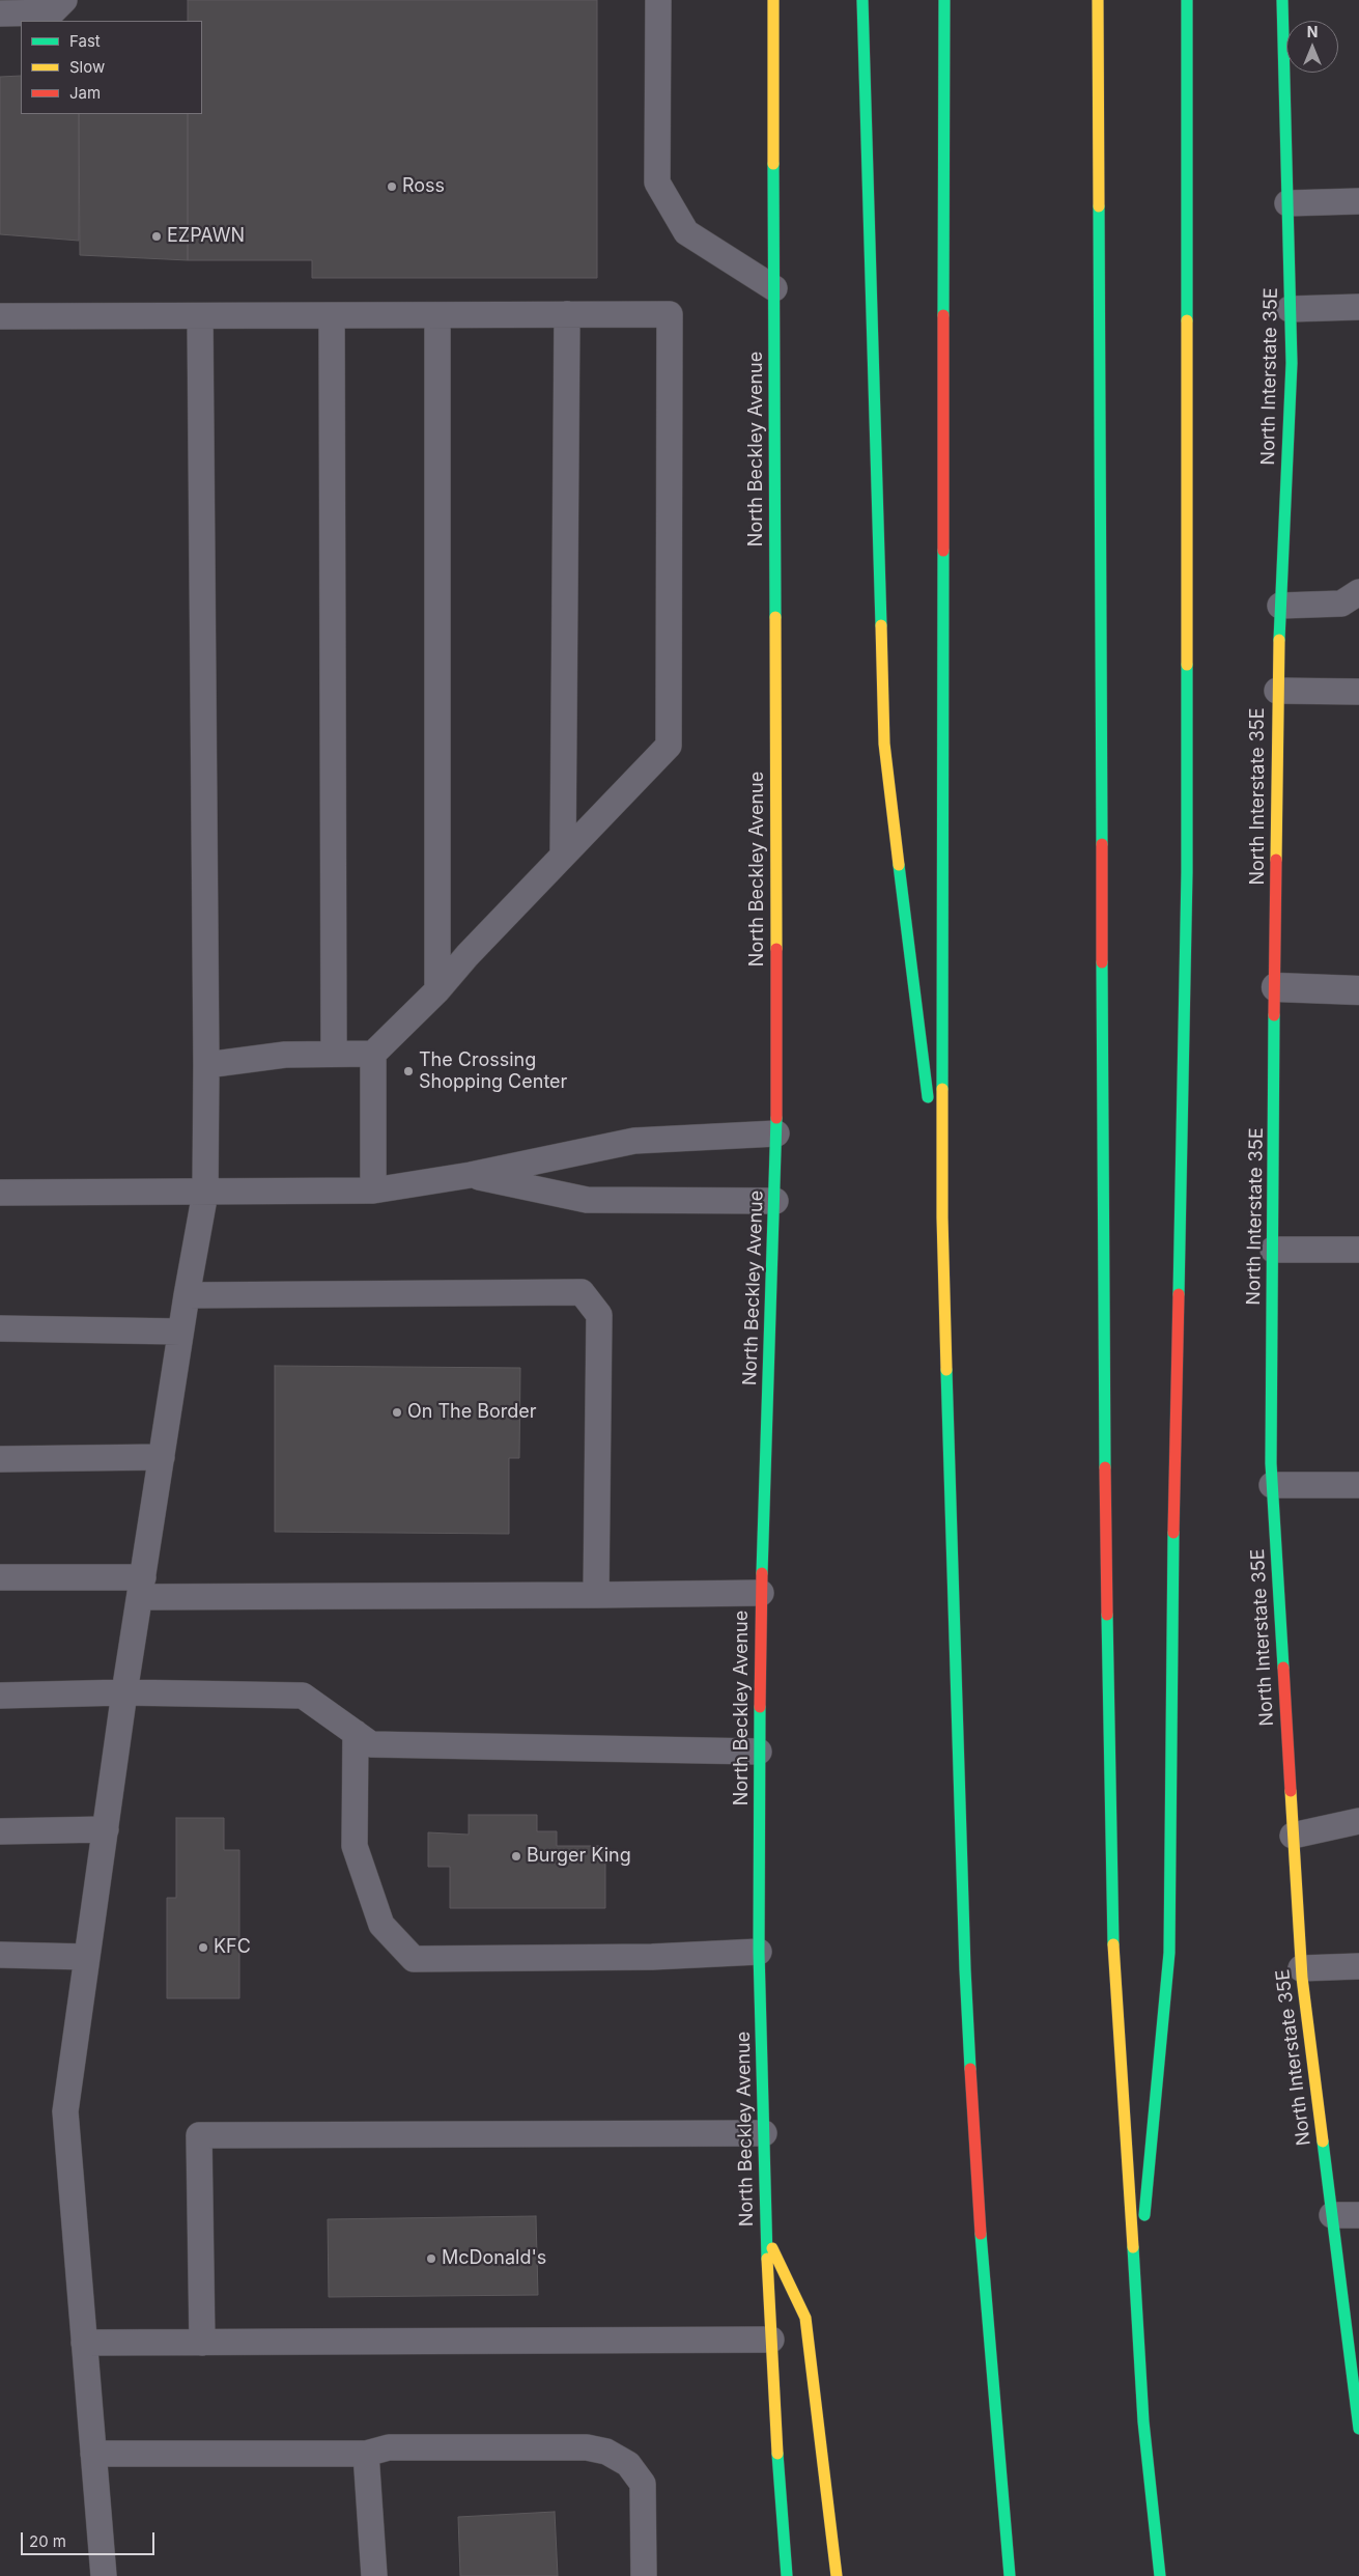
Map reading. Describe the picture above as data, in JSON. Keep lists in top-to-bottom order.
{
  "streets": {
    "main road": ["North Interstate 35E", "North Beckley Avenue"]
  },
  "places": [
    "Ross",
    "EZPAWN",
    "The Crossing Shopping Center",
    "On The Border",
    "Burger King",
    "KFC",
    "McDonald's"
  ],
  "legend": ["Fast", "Slow", "Jam"],
  "scale_bar": "20 m",
  "north": "top"
}
